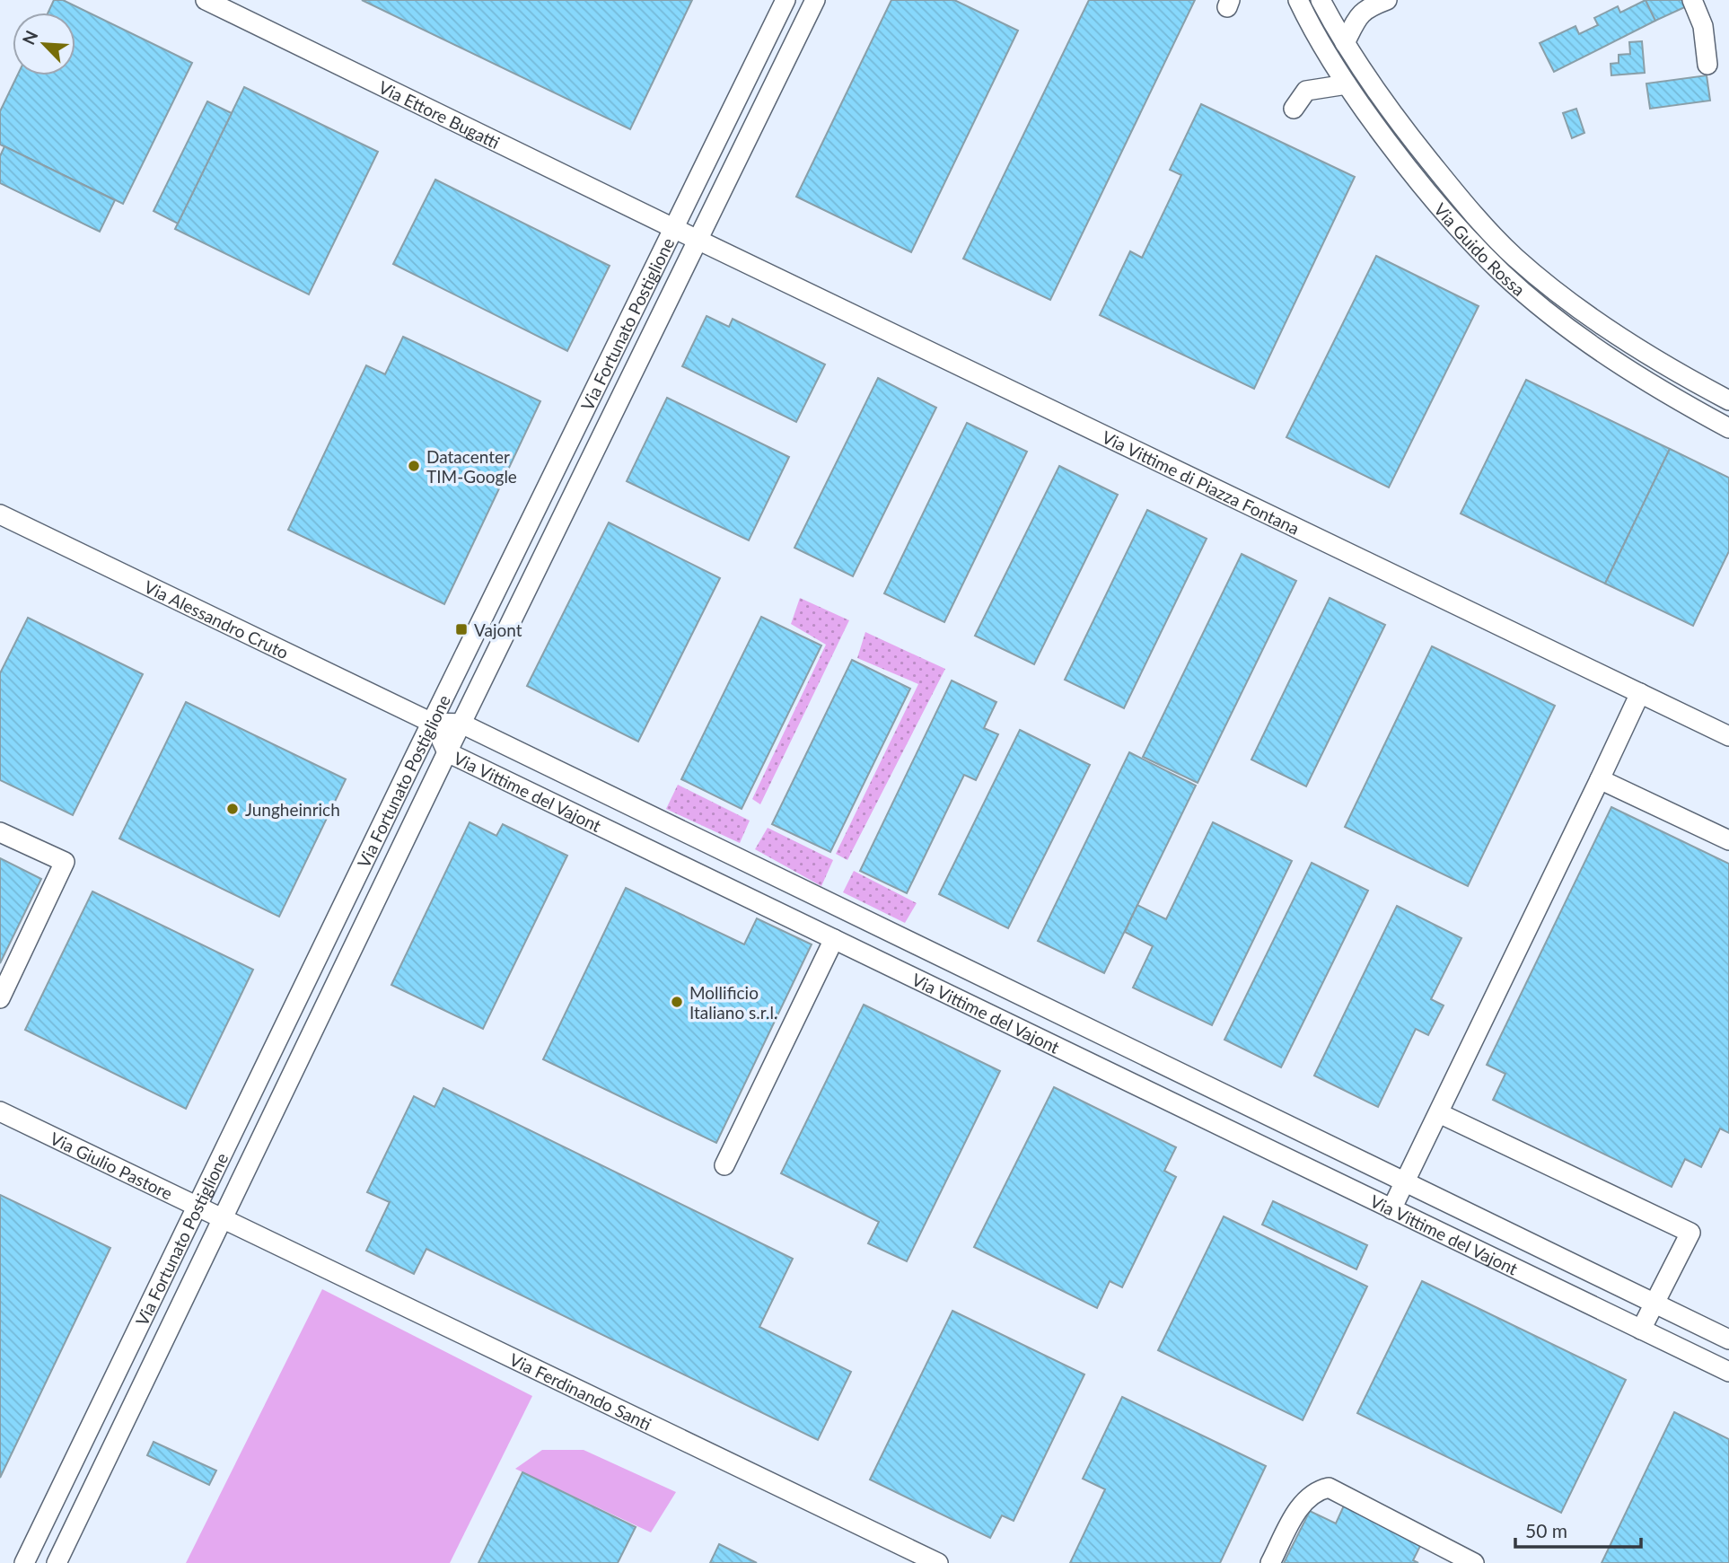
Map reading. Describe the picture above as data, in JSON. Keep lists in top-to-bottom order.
{
  "streets": {
    "street": [
      "Via Ettore Bugatti",
      "Via Guido Rossa",
      "Via Fortunato Postiglione",
      "Via Vittime di Piazza Fontana",
      "Via Alessandro Cruto",
      "Via Vittime del Vajont",
      "Via Giulio Pastore",
      "Via Ferdinando Santi"
    ]
  },
  "crossings": [
    ["Via Ettore Bugatti", "Via Fortunato Postiglione"],
    ["Via Ettore Bugatti", "Via Vittime di Piazza Fontana"],
    ["Via Fortunato Postiglione", "Via Vittime di Piazza Fontana"],
    ["Via Fortunato Postiglione", "Via Alessandro Cruto"],
    ["Via Fortunato Postiglione", "Via Vittime del Vajont"],
    ["Via Fortunato Postiglione", "Via Giulio Pastore"],
    ["Via Fortunato Postiglione", "Via Ferdinando Santi"],
    ["Via Alessandro Cruto", "Via Vittime del Vajont"],
    ["Via Giulio Pastore", "Via Ferdinando Santi"]
  ],
  "places": {
    "other": ["Datacenter TIM-Google", "Jungheinrich", "Mollificio Italiano s.r.l."],
    "transit": ["Vajont"]
  },
  "scale_bar": "50 m",
  "north": "top left"
}
